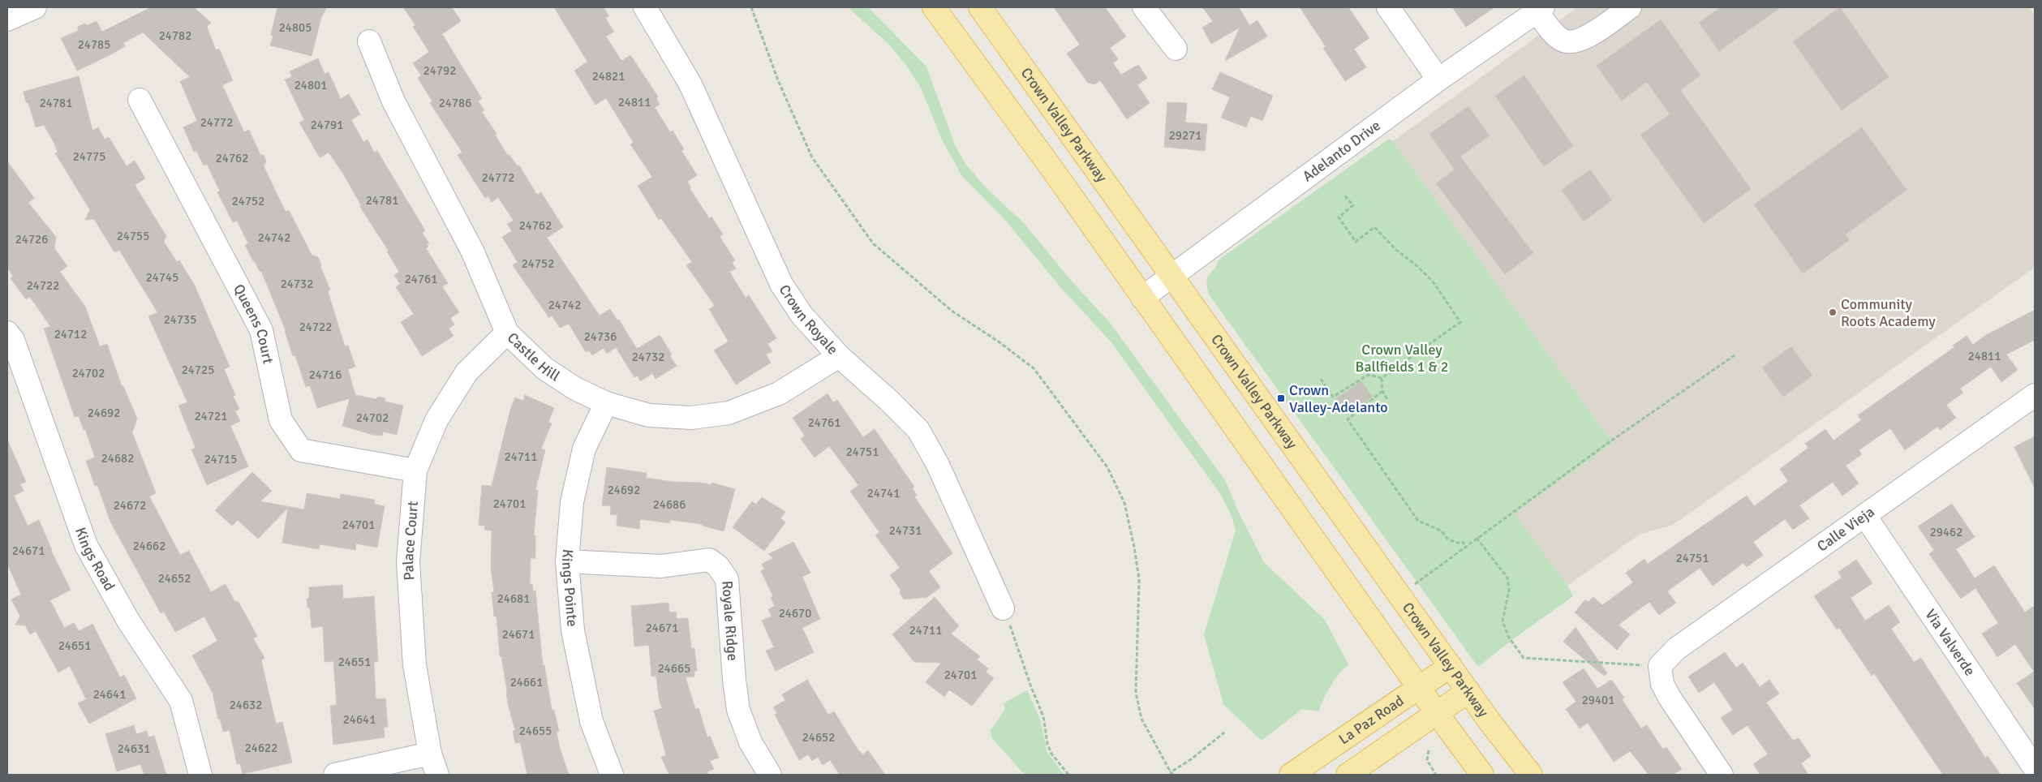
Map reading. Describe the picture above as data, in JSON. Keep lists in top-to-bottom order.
{
  "streets": {
    "main road": ["Crown Valley Parkway", "La Paz Road"],
    "street": [
      "Adelanto Drive",
      "Crown Royale",
      "Queens Court",
      "Castle Hill",
      "Calle Vieja",
      "Palace Court",
      "Kings Road",
      "Kings Pointe",
      "Royale Ridge",
      "Via Valverde"
    ]
  },
  "crossings": [
    ["Crown Valley Parkway", "Adelanto Drive"],
    ["Crown Valley Parkway", "La Paz Road"],
    ["Crown Royale", "Castle Hill"],
    ["Queens Court", "Palace Court"],
    ["Castle Hill", "Palace Court"],
    ["Castle Hill", "Kings Pointe"],
    ["Calle Vieja", "Via Valverde"],
    ["Kings Pointe", "Royale Ridge"]
  ],
  "parks": ["Crown Valley Ballfields 1 & 2"],
  "places": {
    "other": ["Community Roots Academy"],
    "transit": ["Crown Valley-Adelanto"]
  },
  "house_numbers": [
    "24805",
    "24782",
    "24785",
    "24792",
    "24821",
    "24801",
    "24811",
    "24781",
    "24786",
    "24772",
    "24791",
    "29271",
    "24775",
    "24762",
    "24772",
    "24781",
    "24752",
    "24762",
    "24755",
    "24742",
    "24726",
    "24752",
    "24745",
    "24761",
    "24732",
    "24722",
    "24742",
    "24735",
    "24722",
    "24712",
    "24736",
    "24811",
    "24732",
    "24725",
    "24702",
    "24716",
    "24692",
    "24721",
    "24702",
    "24761",
    "24751",
    "24711",
    "24682",
    "24715",
    "24692",
    "24741",
    "24701",
    "24686",
    "24672",
    "24701",
    "24731",
    "29462",
    "24662",
    "24671",
    "24751",
    "24652",
    "24681",
    "24670",
    "24671",
    "24711",
    "24671",
    "24651",
    "24651",
    "24665",
    "24701",
    "24661",
    "24641",
    "29401",
    "24632",
    "24641",
    "24655",
    "24652",
    "24622",
    "24631"
  ]
}
